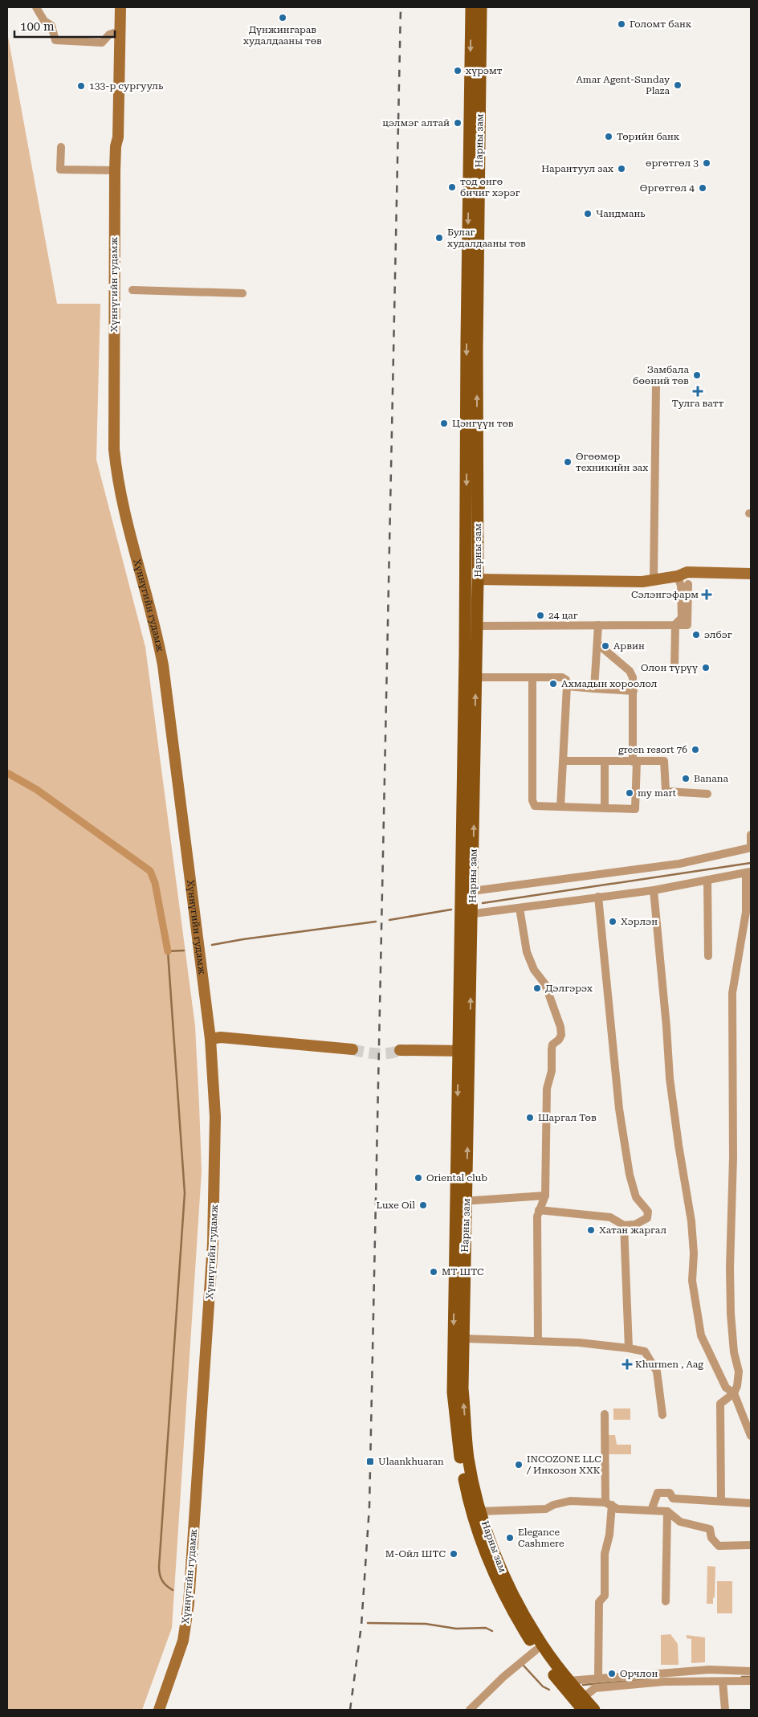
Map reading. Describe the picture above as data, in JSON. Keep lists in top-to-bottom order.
{
  "streets": {
    "main road": ["Нарны зам", "Хүннүгийн гудамж"]
  },
  "places": {
    "other": [
      "Дүнжингарав худалдааны төв",
      "Голомт банк",
      "хүрэмт",
      "Amar Agent-Sunday Plaza",
      "133-р сургууль",
      "цэлмэг алтай",
      "Төрийн банк",
      "өргөтгөл 3",
      "Нарантуул зах",
      "тод өнгө бичиг хэрэг",
      "Өргөтгөл 4",
      "Чандмань",
      "Булаг худалдааны төв",
      "Замбала бөөний төв",
      "Цэнгүүн төв",
      "Өгөөмөр техникийн зах",
      "24 цаг",
      "элбэг",
      "Арвин",
      "Олон түрүү",
      "Ахмадын хороолол",
      "green resort 76",
      "Banana",
      "my mart",
      "Хэрлэн",
      "Дэлгэрэх",
      "Шаргал Төв",
      "Oriental club",
      "Luxe Oil",
      "Хатан жаргал",
      "МТ ШТС",
      "INCOZONE LLC / Инкозон ХХК",
      "Elegance Cashmere",
      "M-Ойл ШТС",
      "Орчлон"
    ],
    "health": ["Тулга ватт", "Сэлэнгэфарм", "Khurmen , Aag"],
    "transit": ["Ulaankhuaran"]
  },
  "scale_bar": "100 m"
}
